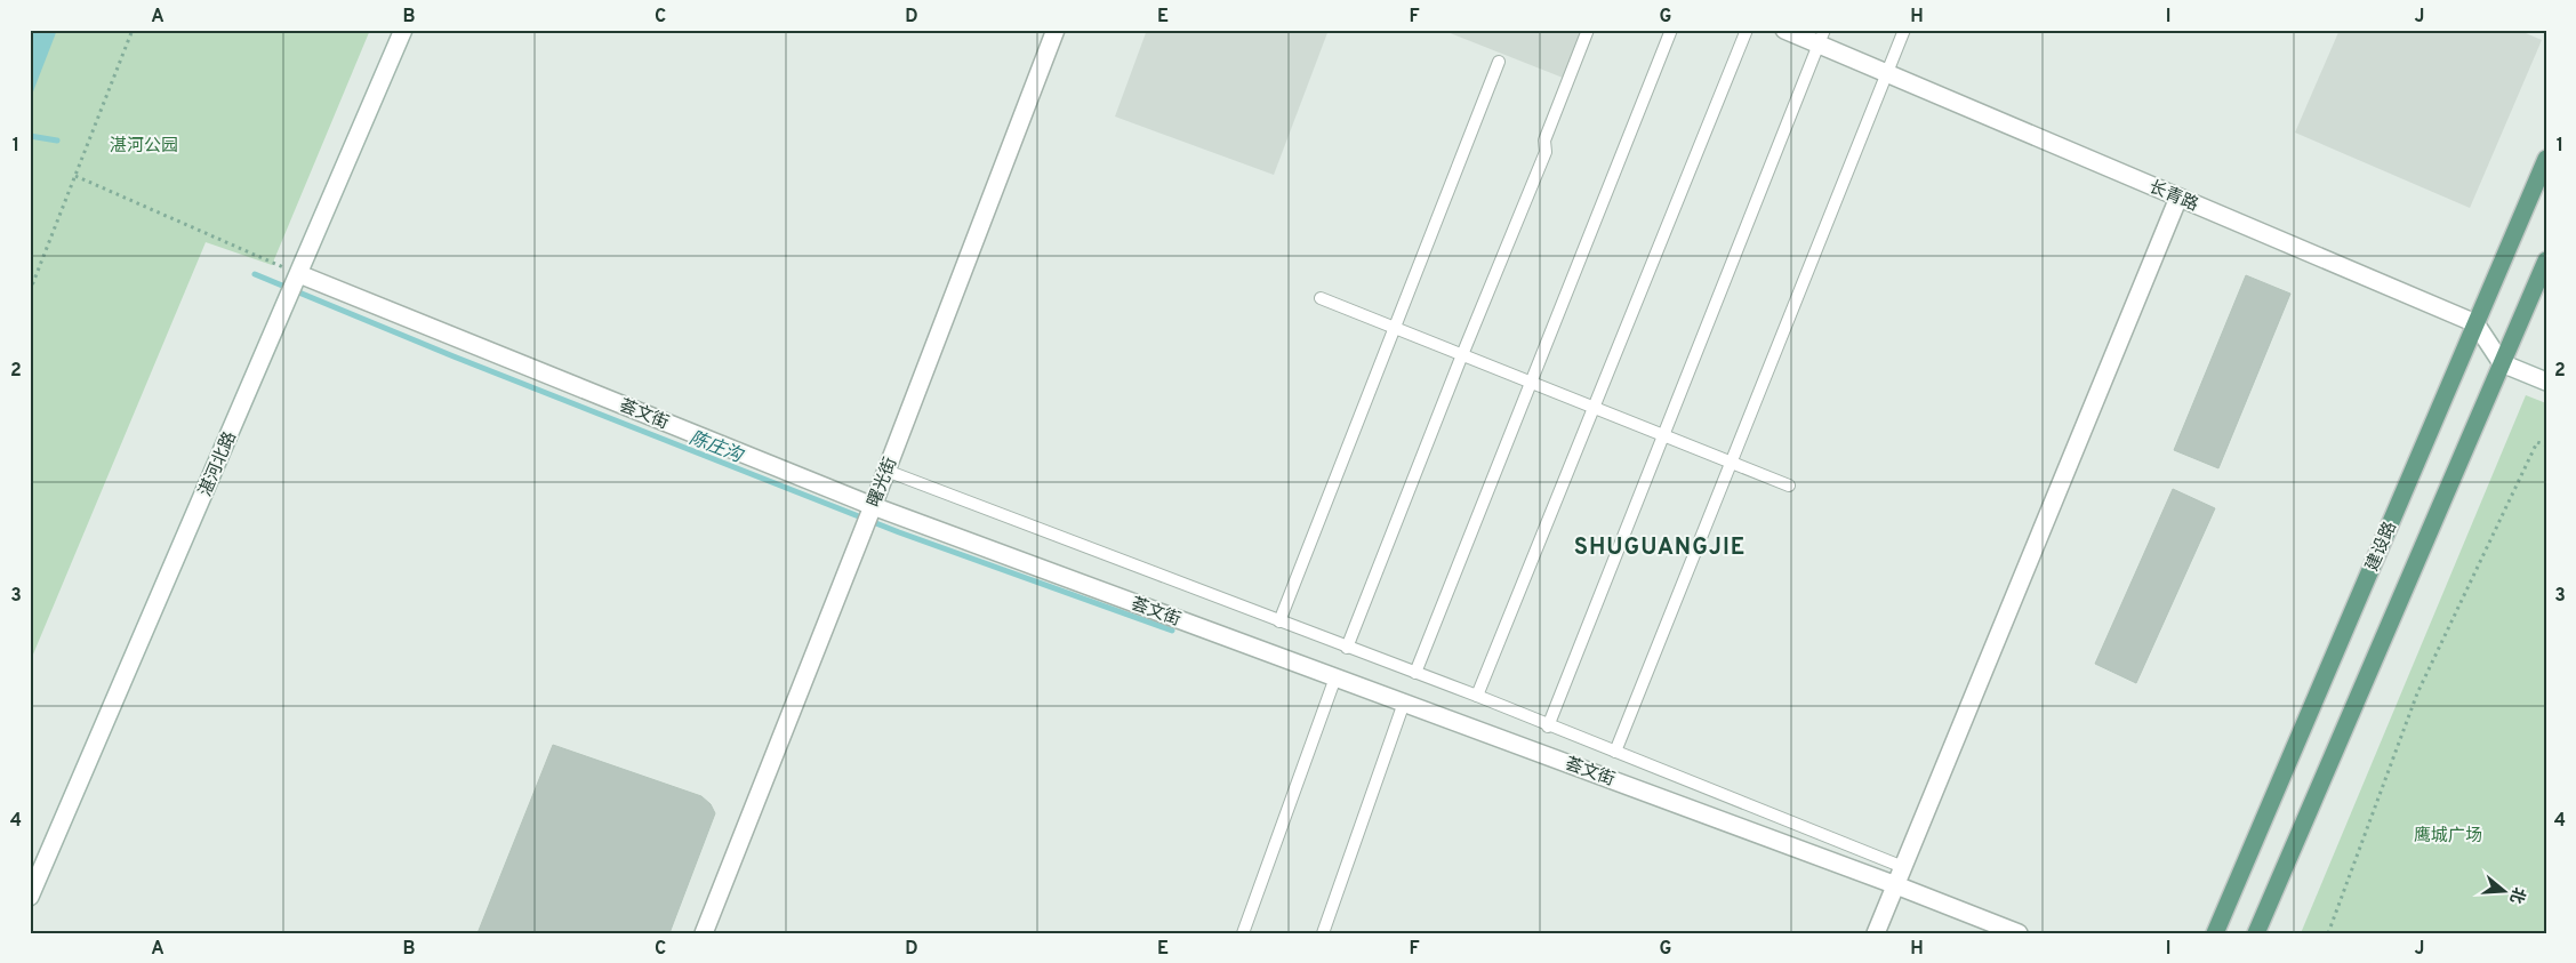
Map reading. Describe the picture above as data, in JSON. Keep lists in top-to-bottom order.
{
  "streets": {
    "main road": ["建设路"],
    "street": [
      "长青路",
      "荟文街",
      "湛河北路",
      "曙光街"
    ]
  },
  "crossings": [
    ["长青路", "建设路"],
    ["荟文街", "湛河北路"],
    ["荟文街", "曙光街"]
  ],
  "districts": ["SHUGUANGJIE"],
  "water": ["陈庄沟"],
  "parks": ["湛河公园", "鹰城广场"],
  "north": "right",
  "grid": {
    "columns": [
      "A",
      "B",
      "C",
      "D",
      "E",
      "F",
      "G",
      "H",
      "I",
      "J"
    ],
    "rows": [
      "1",
      "2",
      "3",
      "4"
    ]
  }
}
